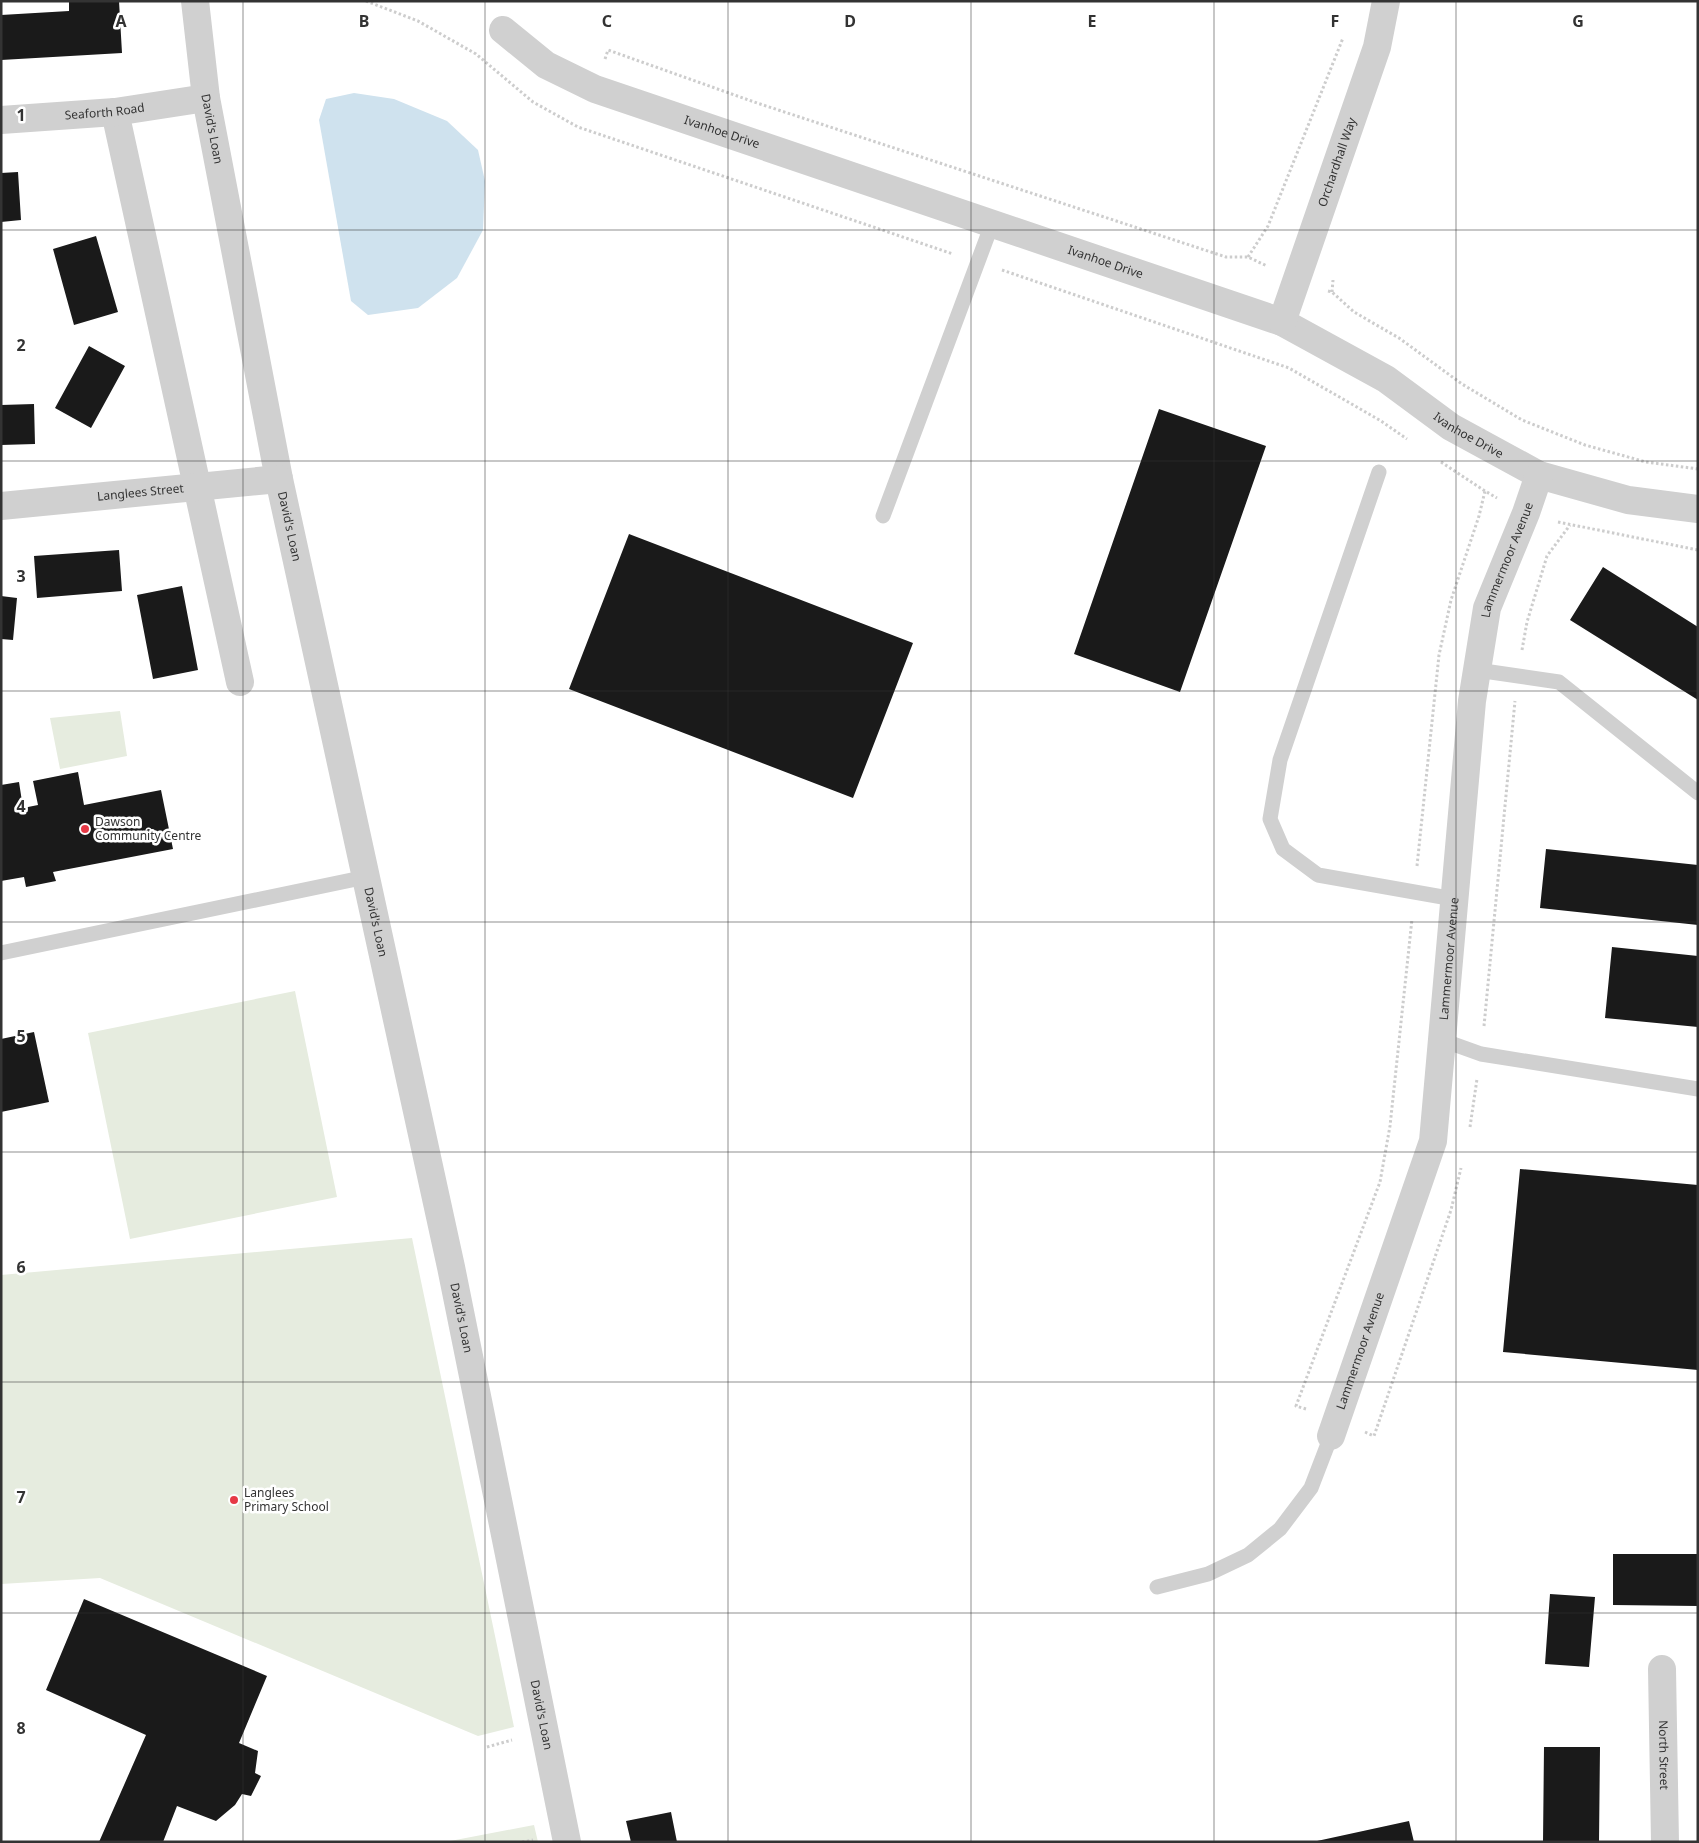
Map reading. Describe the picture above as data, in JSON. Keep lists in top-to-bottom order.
{
  "streets": {
    "street": [
      "Seaforth Road",
      "David's Loan",
      "Ivanhoe Drive",
      "Orchardhall Way",
      "Langlees Street",
      "Lammermoor Avenue",
      "North Street"
    ]
  },
  "crossings": [
    ["Seaforth Road", "David's Loan"],
    ["David's Loan", "Langlees Street"],
    ["Ivanhoe Drive", "Orchardhall Way"],
    ["Ivanhoe Drive", "Lammermoor Avenue"]
  ],
  "places": ["Dawson Community Centre", "Langlees Primary School"],
  "grid": {
    "columns": [
      "A",
      "B",
      "C",
      "D",
      "E",
      "F",
      "G"
    ],
    "rows": [
      "1",
      "2",
      "3",
      "4",
      "5",
      "6",
      "7",
      "8"
    ]
  }
}
